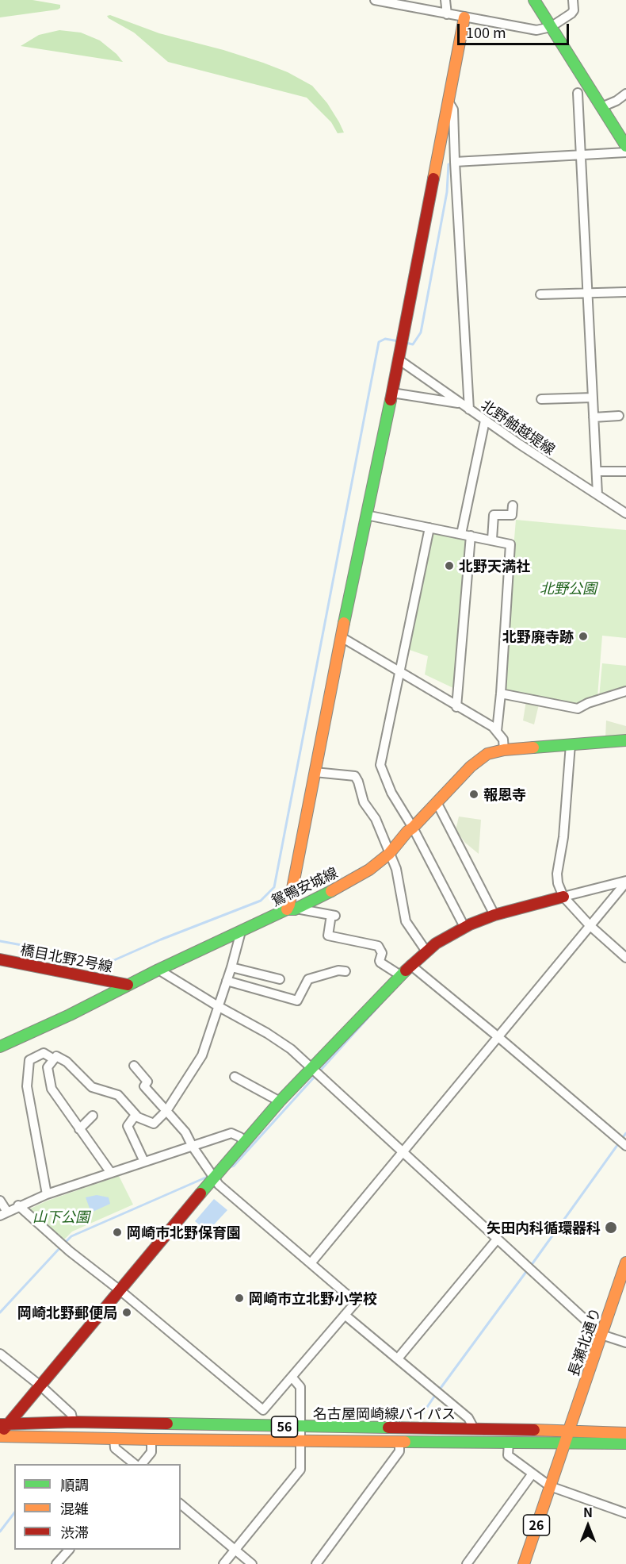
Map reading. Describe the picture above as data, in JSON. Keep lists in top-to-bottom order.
{
  "streets": {
    "street": [
      "北野舳越堤線",
      "鴛鴨安城線",
      "橋目北野2号線",
      "長瀬北通り",
      "名古屋岡崎線バイパス",
      "56",
      "26"
    ]
  },
  "crossings": [
    ["鴛鴨安城線", "橋目北野2号線"],
    ["長瀬北通り", "名古屋岡崎線バイパス"],
    ["長瀬北通り", "26"],
    ["名古屋岡崎線バイパス", "26"]
  ],
  "parks": ["北野公園", "山下公園"],
  "places": [
    "北野天満社",
    "北野廃寺跡",
    "報恩寺",
    "矢田内科循環器科",
    "岡崎市北野保育園",
    "岡崎市立北野小学校",
    "岡崎北野郵便局"
  ],
  "legend": ["順調", "混雑", "渋滞"],
  "scale_bar": "100 m",
  "north": "top"
}
